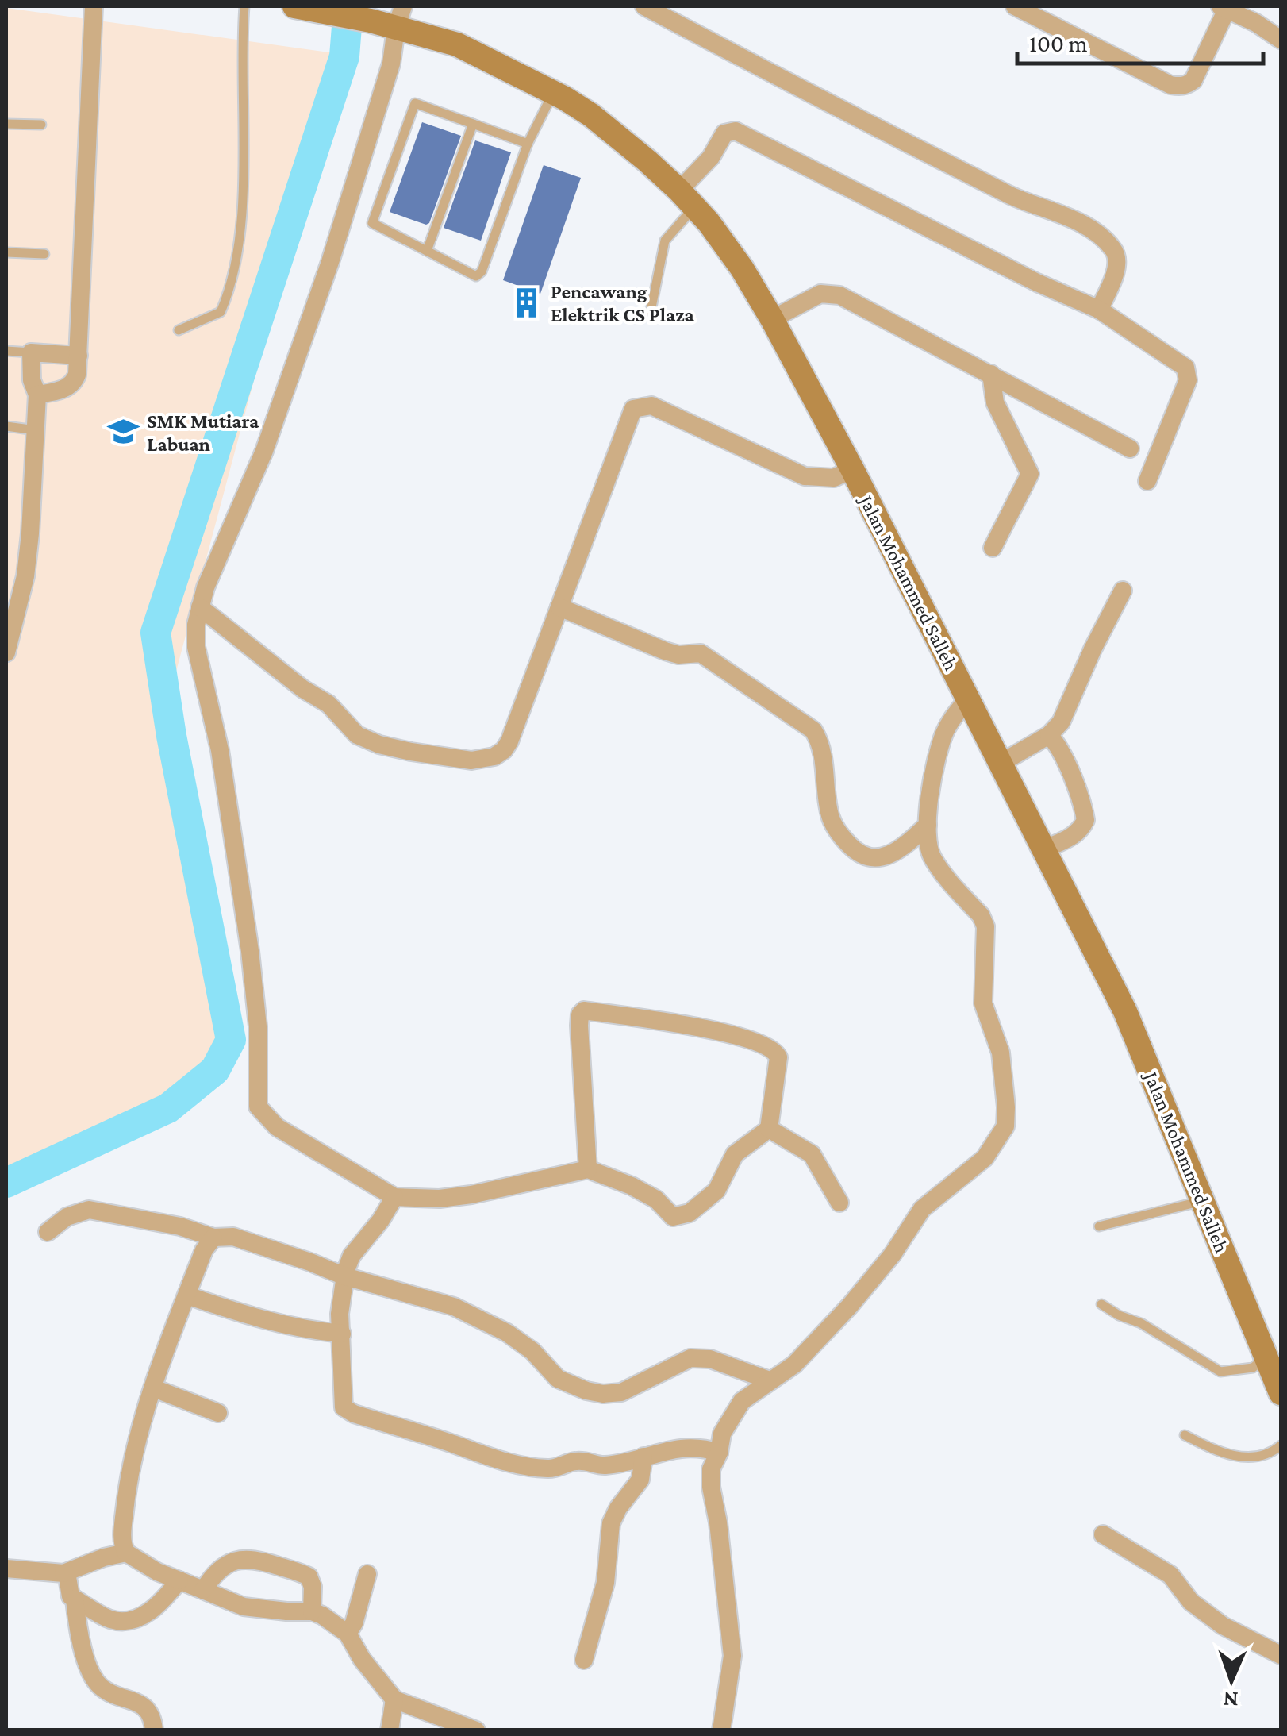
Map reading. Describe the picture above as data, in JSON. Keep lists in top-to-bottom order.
{
  "streets": {
    "main road": ["Jalan Mohammed Salleh"]
  },
  "places": {
    "building": ["Pencawang Elektrik CS Plaza"],
    "school or university": ["SMK Mutiara Labuan"]
  },
  "scale_bar": "100 m",
  "north": "bottom"
}
